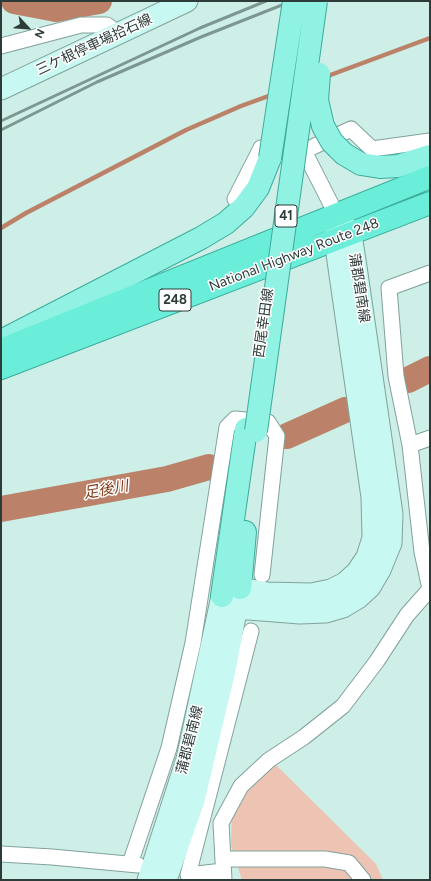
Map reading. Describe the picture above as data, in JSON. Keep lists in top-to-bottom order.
{
  "streets": {
    "highway": ["National Highway Route 248", "248"],
    "main road": [
      "三ケ根停車場拾石線",
      "41",
      "蒲郡碧南線",
      "西尾幸田線"
    ]
  },
  "crossings": [
    ["National Highway Route 248", "蒲郡碧南線"],
    ["蒲郡碧南線", "西尾幸田線"]
  ],
  "water": ["足後川"],
  "north": "bottom right"
}
